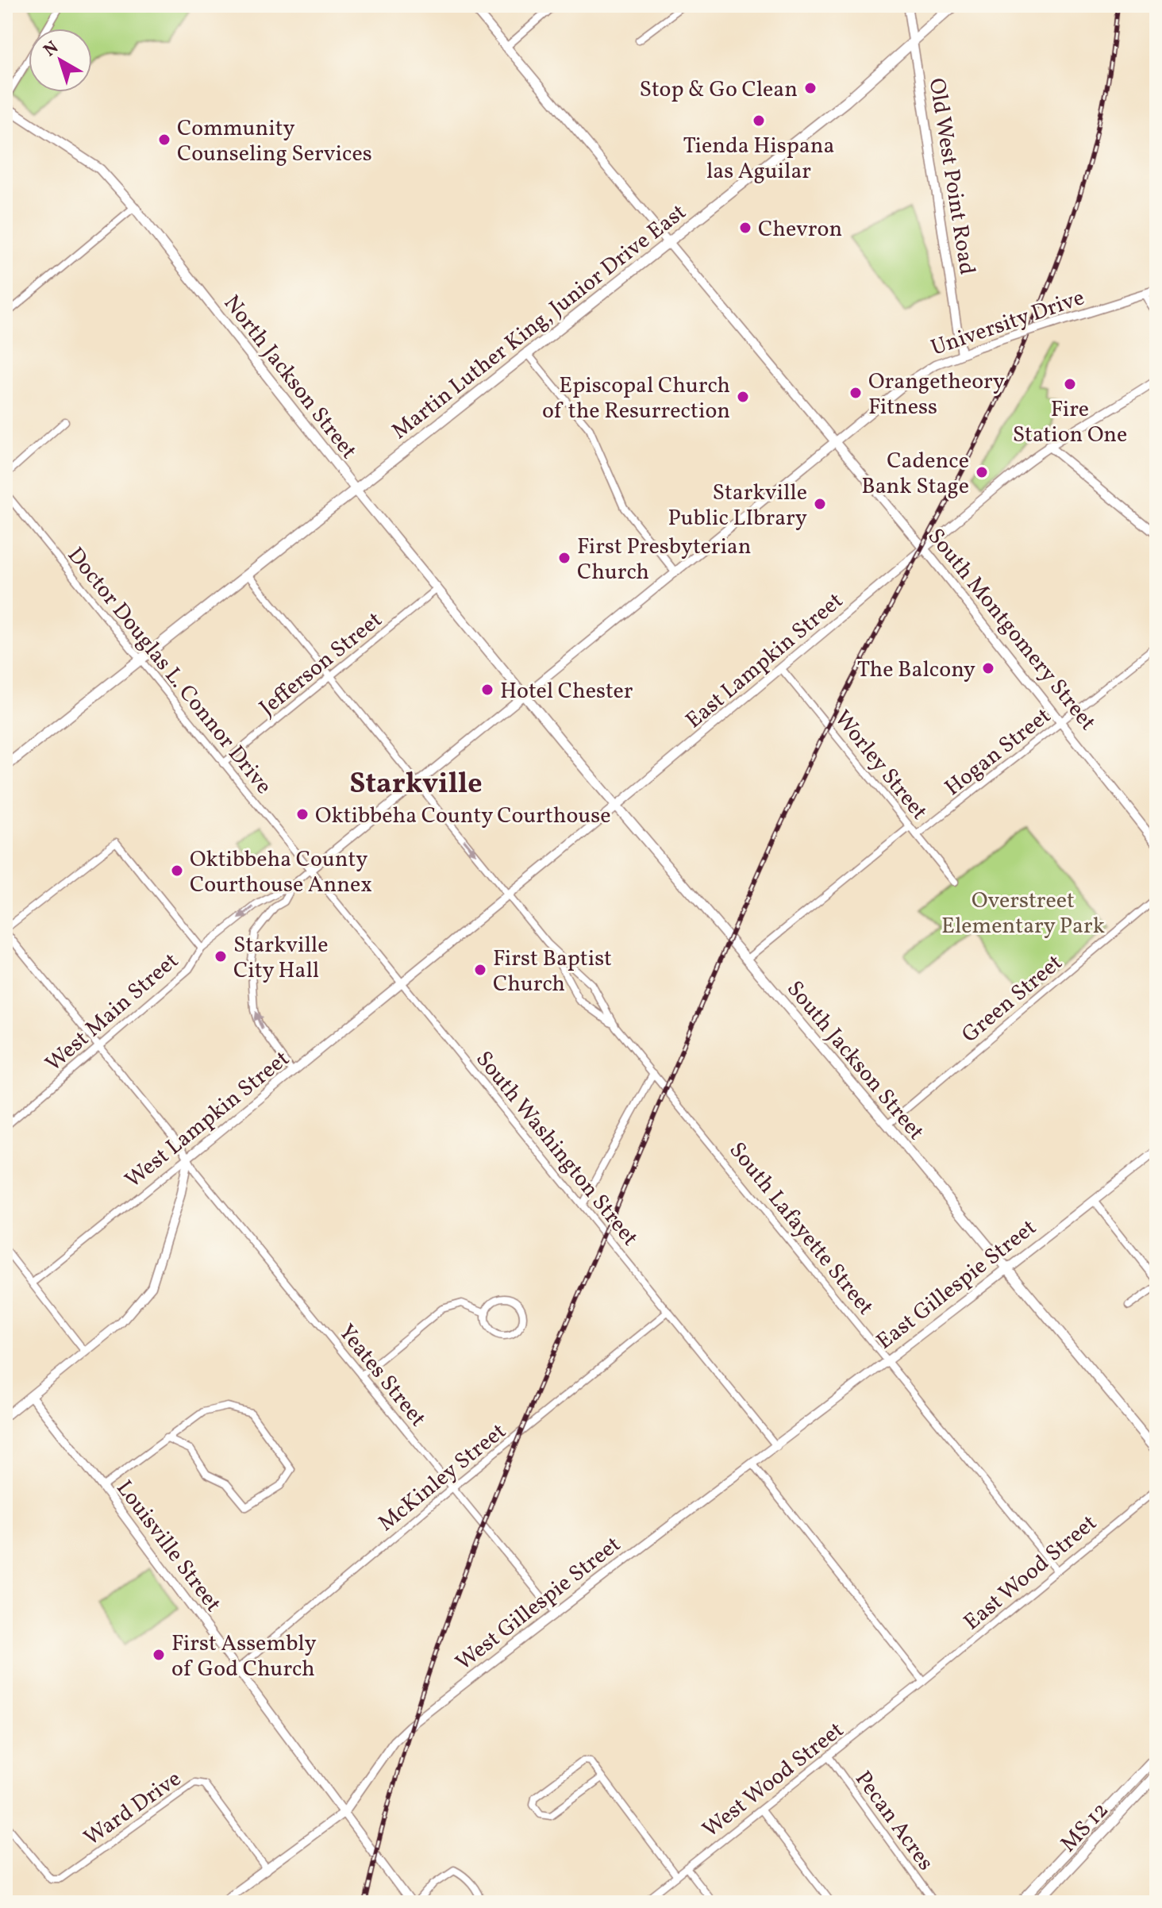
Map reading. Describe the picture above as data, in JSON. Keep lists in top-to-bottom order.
{
  "streets": {
    "main road": [
      "Martin Luther King, Junior Drive East",
      "North Jackson Street",
      "South Jackson Street",
      "MS 12"
    ],
    "street": [
      "Old West Point Road",
      "University Drive",
      "South Montgomery Street",
      "East Lampkin Street",
      "Jefferson Street",
      "Doctor Douglas L. Connor Drive",
      "Hogan Street",
      "Worley Street",
      "Green Street",
      "West Main Street",
      "West Lampkin Street",
      "South Washington Street",
      "South Lafayette Street",
      "East Gillespie Street",
      "Yeates Street",
      "McKinley Street",
      "Louisville Street",
      "East Wood Street",
      "West Gillespie Street",
      "West Wood Street",
      "Ward Drive",
      "Pecan Acres"
    ]
  },
  "crossings": [
    ["Old West Point Road", "Martin Luther King, Junior Drive East"],
    ["Old West Point Road", "University Drive"],
    ["Martin Luther King, Junior Drive East", "North Jackson Street"],
    ["Martin Luther King, Junior Drive East", "South Montgomery Street"],
    ["Martin Luther King, Junior Drive East", "Doctor Douglas L. Connor Drive"],
    ["Martin Luther King, Junior Drive East", "South Lafayette Street"],
    ["University Drive", "North Jackson Street"],
    ["University Drive", "South Montgomery Street"],
    ["University Drive", "Doctor Douglas L. Connor Drive"],
    ["University Drive", "West Main Street"],
    ["University Drive", "South Jackson Street"],
    ["University Drive", "South Washington Street"],
    ["University Drive", "South Lafayette Street"],
    ["North Jackson Street", "Jefferson Street"],
    ["North Jackson Street", "South Jackson Street"],
    ["South Montgomery Street", "East Lampkin Street"],
    ["South Montgomery Street", "Hogan Street"],
    ["East Lampkin Street", "Worley Street"],
    ["East Lampkin Street", "South Jackson Street"],
    ["East Lampkin Street", "West Lampkin Street"],
    ["East Lampkin Street", "South Washington Street"],
    ["East Lampkin Street", "South Lafayette Street"],
    ["Jefferson Street", "Doctor Douglas L. Connor Drive"],
    ["Jefferson Street", "South Lafayette Street"],
    ["Doctor Douglas L. Connor Drive", "West Main Street"],
    ["Doctor Douglas L. Connor Drive", "South Washington Street"],
    ["Hogan Street", "Worley Street"],
    ["Green Street", "South Jackson Street"],
    ["West Main Street", "South Washington Street"],
    ["West Main Street", "Yeates Street"],
    ["South Jackson Street", "East Gillespie Street"],
    ["West Lampkin Street", "South Washington Street"],
    ["West Lampkin Street", "Yeates Street"],
    ["South Washington Street", "East Gillespie Street"],
    ["South Washington Street", "McKinley Street"],
    ["South Washington Street", "West Gillespie Street"],
    ["South Lafayette Street", "East Gillespie Street"],
    ["South Lafayette Street", "East Wood Street"],
    ["East Gillespie Street", "West Gillespie Street"],
    ["Yeates Street", "McKinley Street"],
    ["Yeates Street", "West Gillespie Street"],
    ["McKinley Street", "Louisville Street"],
    ["Louisville Street", "West Gillespie Street"],
    ["East Wood Street", "West Wood Street"],
    ["West Gillespie Street", "Ward Drive"],
    ["West Wood Street", "Pecan Acres"]
  ],
  "districts": ["Starkville"],
  "parks": ["Overstreet Elementary Park"],
  "places": [
    "Stop & Go Clean",
    "Tienda Hispana las Aguilar",
    "Community Counseling Services",
    "Chevron",
    "Fire Station One",
    "Orangetheory Fitness",
    "Episcopal Church of the Resurrection",
    "Cadence Bank Stage",
    "Starkville Public LIbrary",
    "First Presbyterian Church",
    "The Balcony",
    "Hotel Chester",
    "Oktibbeha County Courthouse",
    "Oktibbeha County Courthouse Annex",
    "Starkville City Hall",
    "First Baptist Church",
    "First Assembly of God Church"
  ],
  "north": "top left"
}
